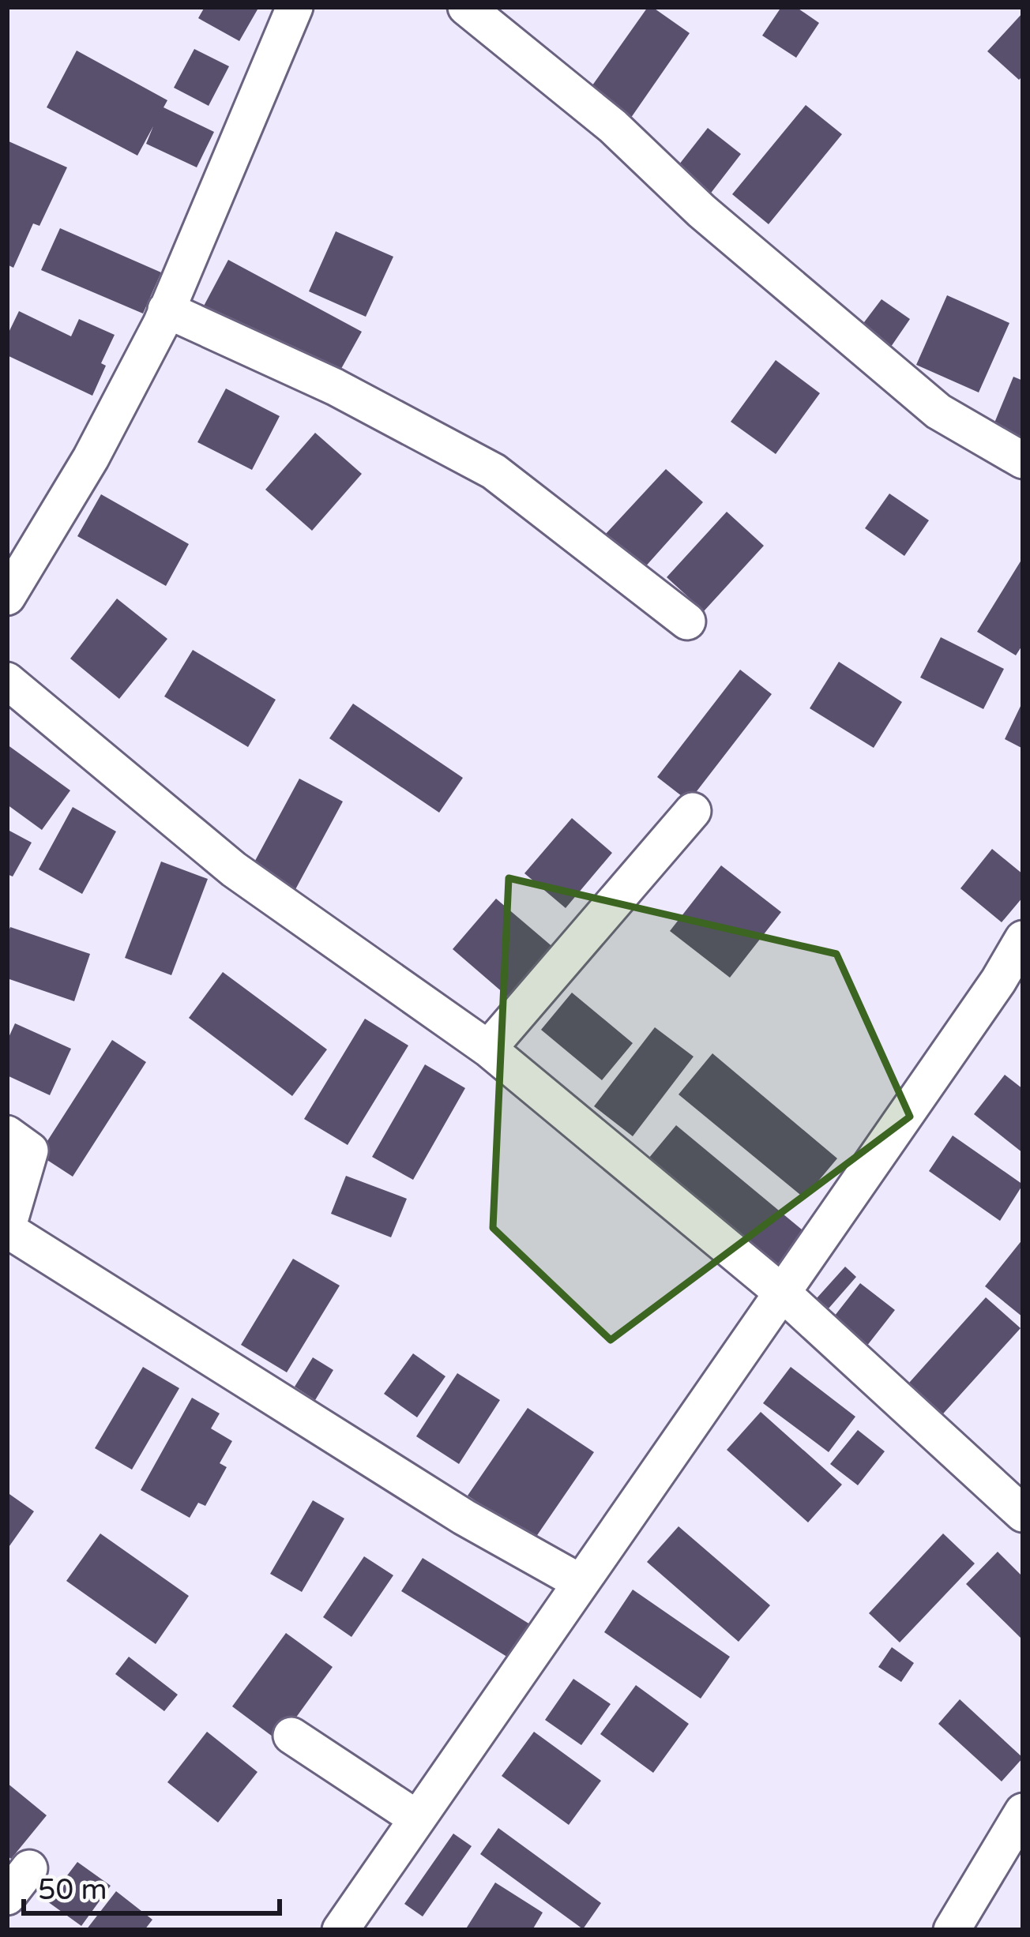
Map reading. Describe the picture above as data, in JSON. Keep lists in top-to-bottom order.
{
  "scale_bar": "50 m"
}
